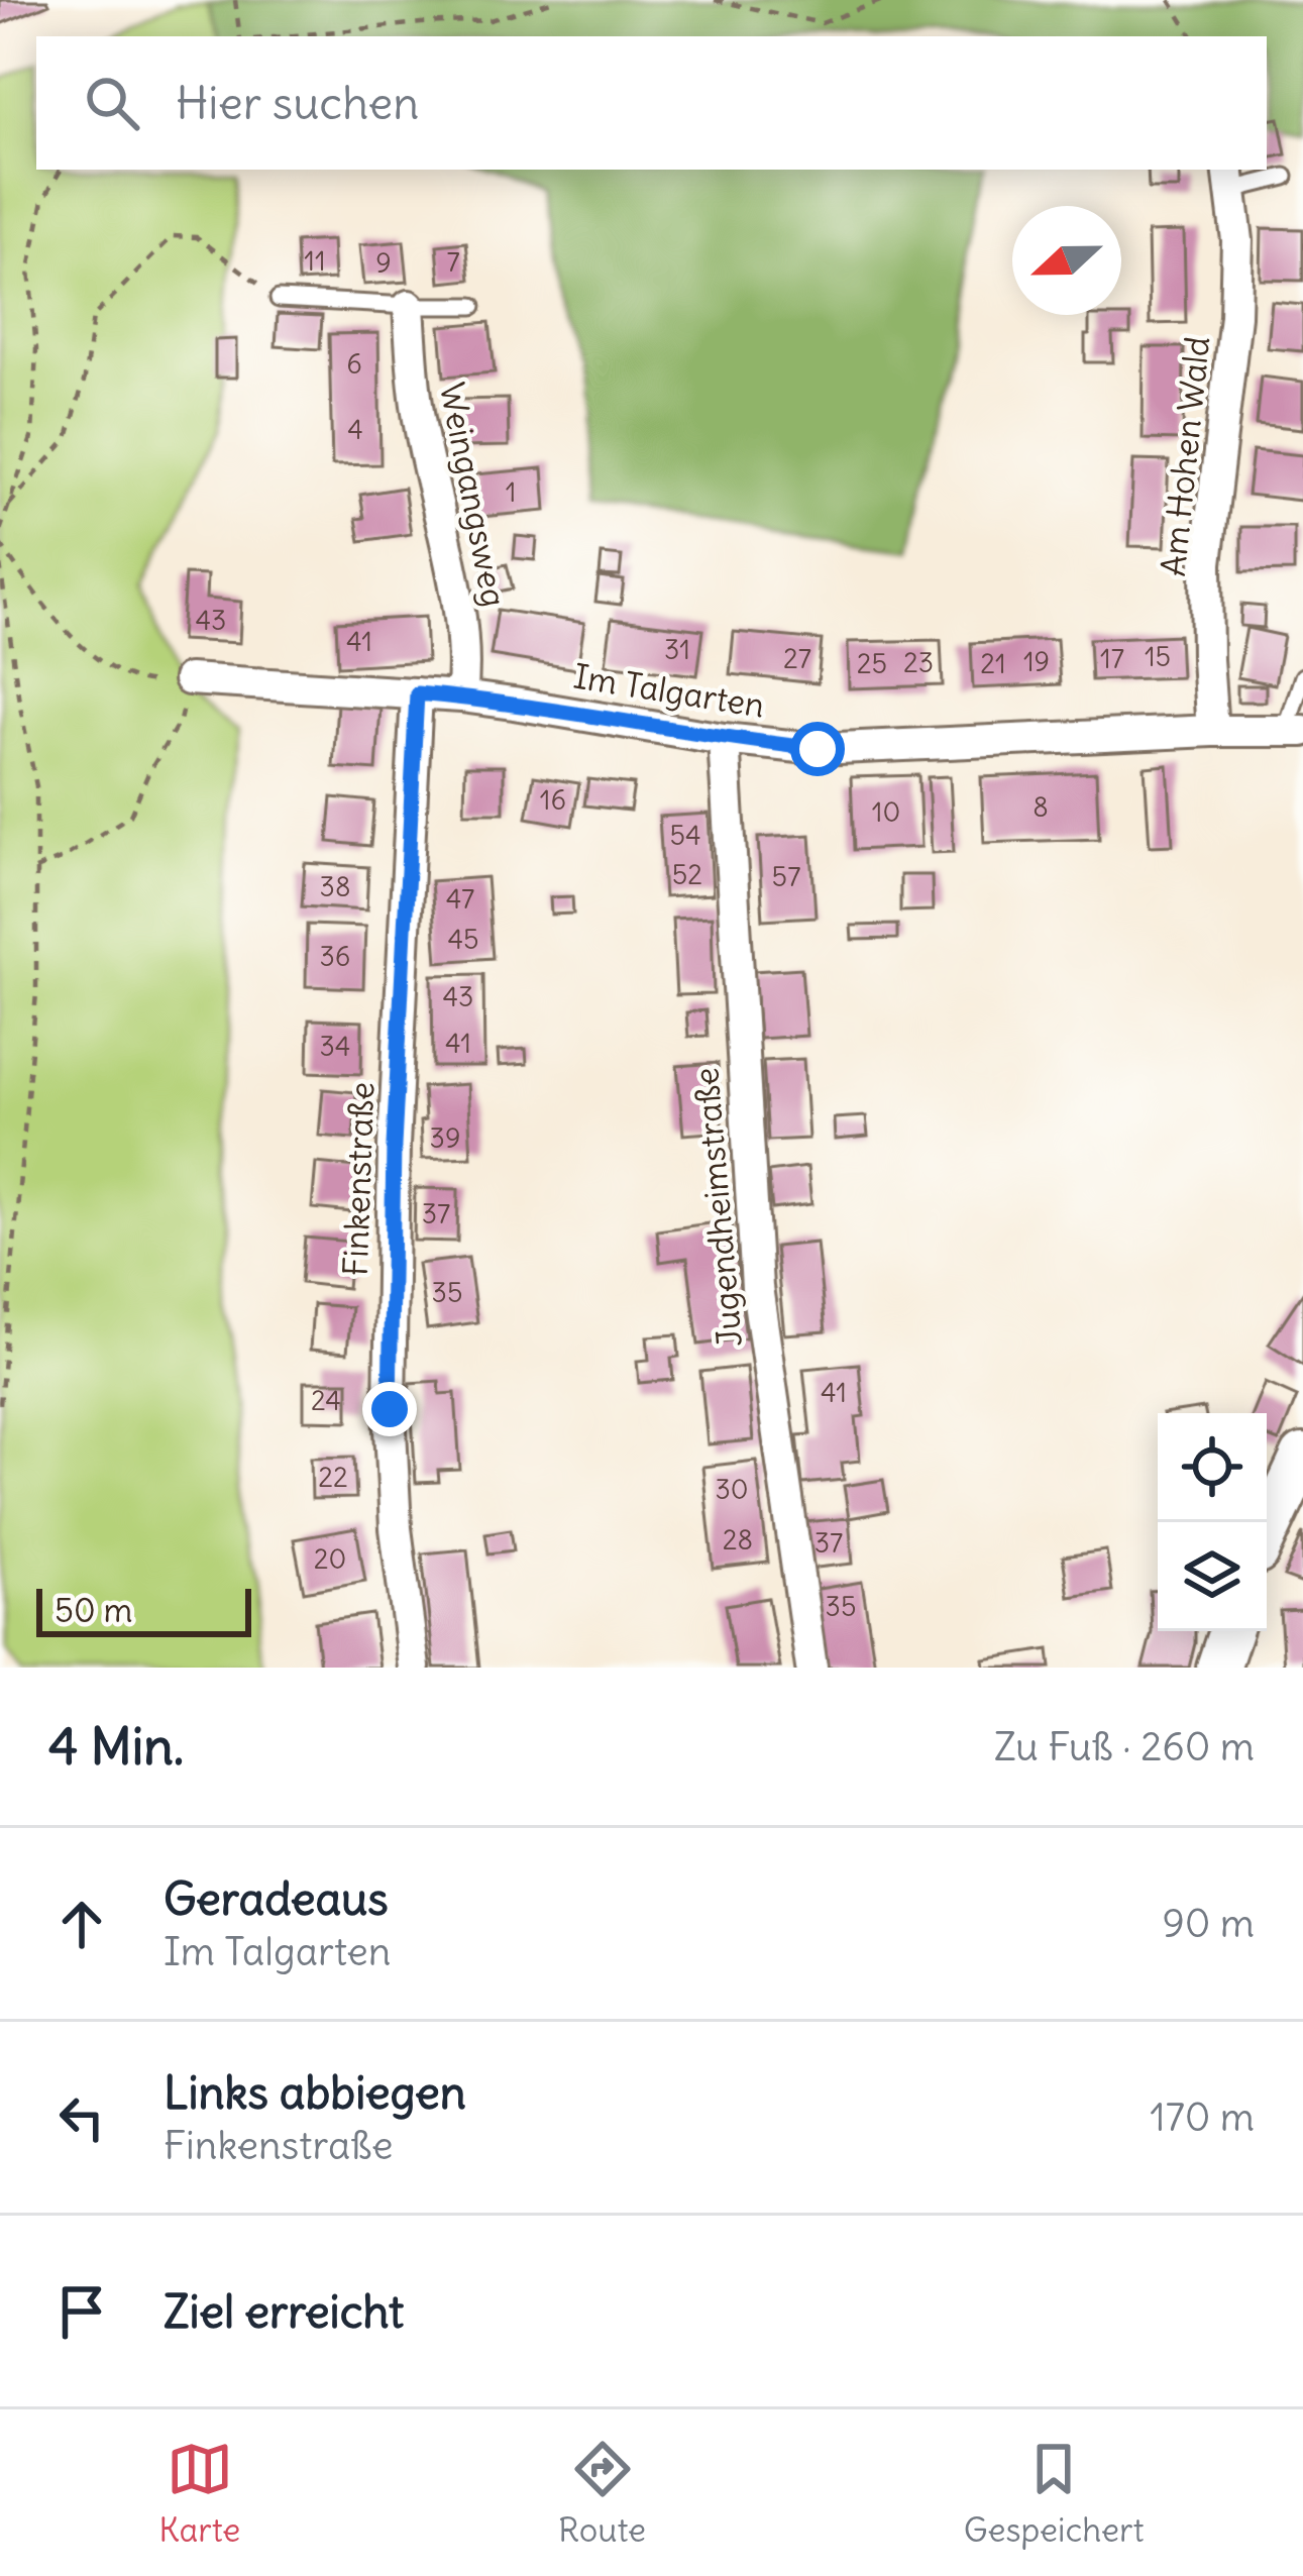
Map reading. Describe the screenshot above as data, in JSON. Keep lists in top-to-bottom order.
{
  "streets": {
    "street": [
      "Am Hohen Wald",
      "Weingangsweg",
      "Im Talgarten",
      "Finkenstraße",
      "Jugendheimstraße"
    ]
  },
  "crossings": [
    ["Am Hohen Wald", "Im Talgarten"],
    ["Weingangsweg", "Im Talgarten"],
    ["Im Talgarten", "Finkenstraße"],
    ["Im Talgarten", "Jugendheimstraße"]
  ],
  "house_numbers": [
    "11",
    "7",
    "9",
    "6",
    "4",
    "1",
    "43",
    "41",
    "31",
    "15",
    "27",
    "17",
    "19",
    "23",
    "25",
    "21",
    "16",
    "8",
    "10",
    "54",
    "52",
    "57",
    "38",
    "47",
    "45",
    "36",
    "43",
    "41",
    "34",
    "39",
    "37",
    "35",
    "41",
    "24",
    "22",
    "30",
    "28",
    "37",
    "20",
    "35"
  ],
  "scale_bar": "50 m",
  "north": "left",
  "page": {
    "search": "Hier suchen",
    "scale": "50 m",
    "heading": ["4 Min.", "Zu Fuß · 260 m"],
    "list": [
      ["Geradeaus", "Im Talgarten", "90 m"],
      ["Links abbiegen", "Finkenstraße", "170 m"],
      "Ziel erreicht"
    ],
    "nav": ["Karte", "Route", "Gespeichert"]
  }
}
